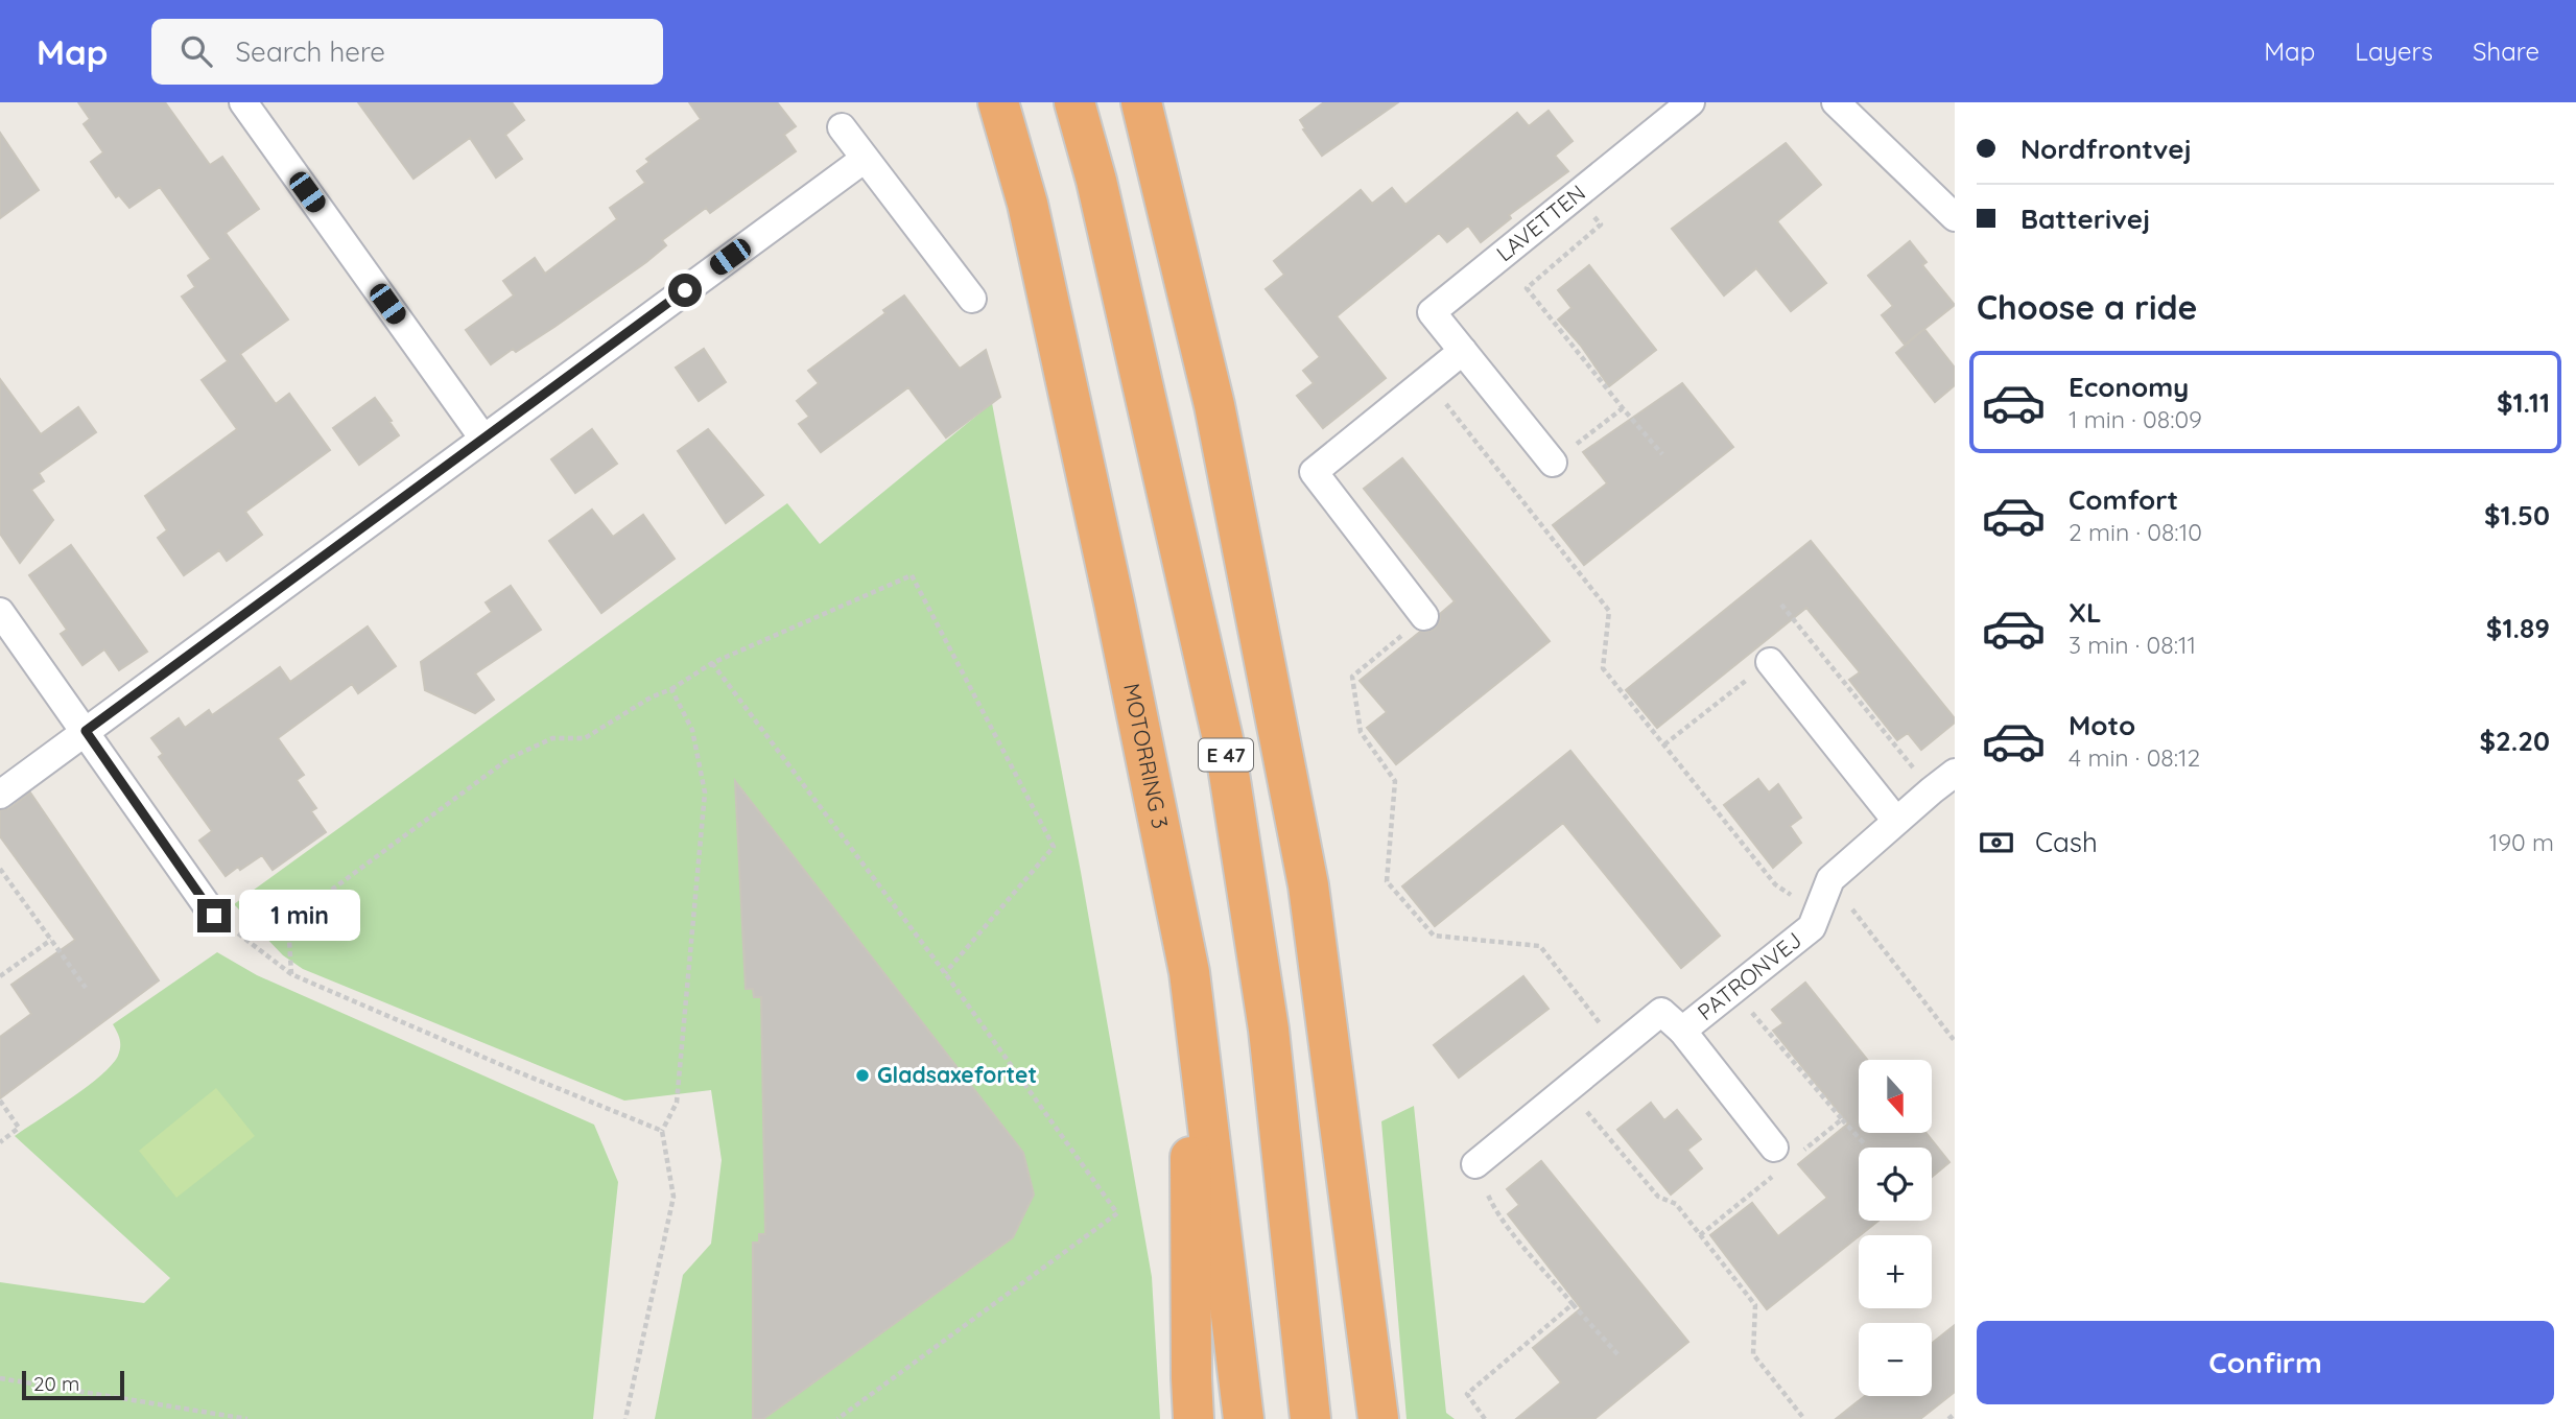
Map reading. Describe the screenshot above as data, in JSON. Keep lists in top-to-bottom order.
{
  "streets": {
    "highway": ["E 47", "MOTORRING 3"],
    "street": ["LAVETTEN", "PATRONVEJ"]
  },
  "places": ["Gladsaxefortet"],
  "scale_bar": "20 m",
  "north": "bottom",
  "page": {
    "header": "Map",
    "search": "Search here",
    "nav": ["Map", "Layers", "Share"],
    "banner": ["Nordfrontvej", "Batterivej"],
    "heading": "Choose a ride",
    "list": [
      {
        "name": "Economy",
        "note": "1 min · 08:09",
        "value": "$1.11"
      },
      {
        "name": "Comfort",
        "note": "2 min · 08:10",
        "value": "$1.50"
      },
      {
        "name": "XL",
        "note": "3 min · 08:11",
        "value": "$1.89"
      },
      {
        "name": "Moto",
        "note": "4 min · 08:12",
        "value": "$2.20"
      }
    ],
    "pay": ["Cash", "190 m"],
    "bubble": "1 min",
    "map_buttons": ["+", "−"],
    "buttons": "Confirm",
    "scale": "20 m"
  }
}
